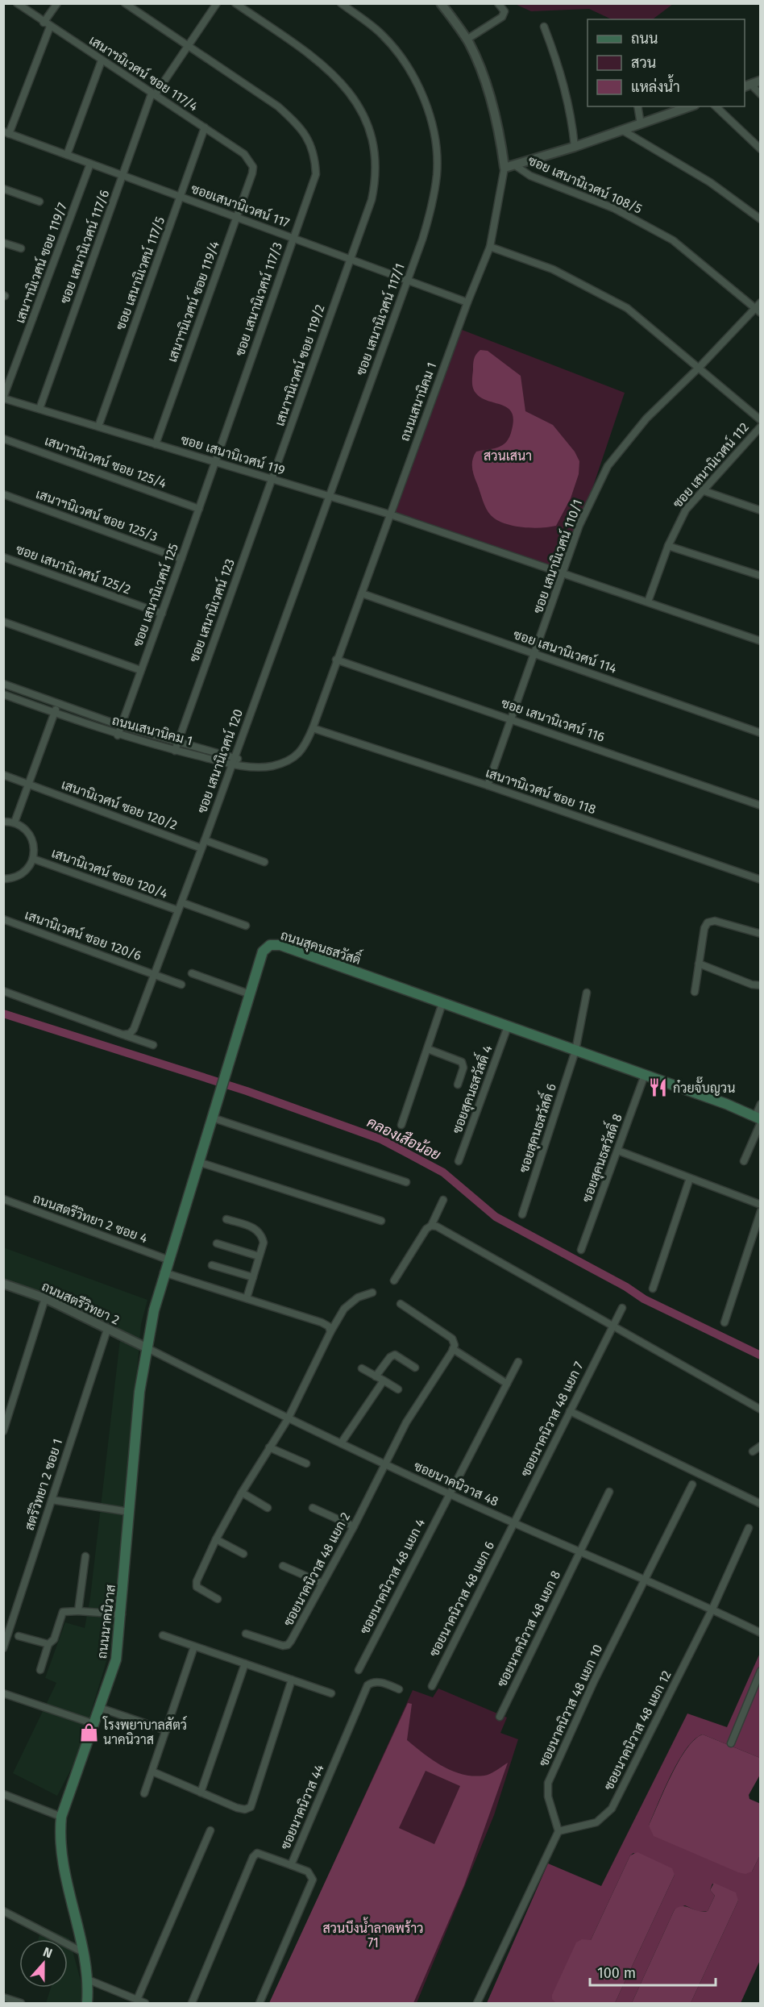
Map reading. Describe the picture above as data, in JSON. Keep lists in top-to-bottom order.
{
  "streets": {
    "main road": ["ถนนสุคนธสวัสดิ์", "ถนนนาคนิวาส"],
    "street": [
      "เสนาฯนิเวศน์ ซอย 117/4",
      "ซอย เสนานิเวศน์ 108/5",
      "ซอยเสนานิเวศน์ 117",
      "ซอย เสนานิเวศน์ 117/6",
      "เสนาฯนิเวศน์ ซอย 119/7",
      "ซอย เสนานิเวศน์ 117/5",
      "ซอย เสนานิเวศน์ 117/3",
      "เสนาฯนิเวศน์ ซอย 119/4",
      "ซอย เสนานิเวศน์ 117/1",
      "เสนาฯนิเวศน์ ซอย 119/2",
      "ถนนเสนานิคม 1",
      "ซอย เสนานิเวศน์ 119",
      "เสนาฯนิเวศน์ ซอย 125/4",
      "ซอย เสนานิเวศน์ 112",
      "เสนาฯนิเวศน์ ซอย 125/3",
      "ซอย เสนานิเวศน์ 110/1",
      "ซอย เสนานิเวศน์ 125/2",
      "ซอย เสนานิเวศน์ 125",
      "ซอย เสนานิเวศน์ 123",
      "ซอย เสนานิเวศน์ 114",
      "ซอย เสนานิเวศน์ 116",
      "ซอย เสนานิเวศน์ 120",
      "เสนาฯนิเวศน์ ซอย 118",
      "เสนานิเวศน์ ซอย 120/2",
      "เสนานิเวศน์ ซอย 120/4",
      "เสนานิเวศน์ ซอย 120/6",
      "ซอยสุคนธสวัสดิ์ 4",
      "ซอยสุคนธสวัสดิ์ 6",
      "ซอยสุคนธสวัสดิ์ 8",
      "ถนนสตรีวิทยา 2 ซอย 4",
      "ถนนสตรีวิทยา 2",
      "ซอยนาคนิวาส 48 แยก 7",
      "ซอยนาคนิวาส 48",
      "สตรีวิทยา 2 ซอย 1",
      "ซอยนาคนิวาส 48 แยก 2",
      "ซอยนาคนิวาส 48 แยก 4",
      "ซอยนาคนิวาส 48 แยก 6",
      "ซอยนาคนิวาส 48 แยก 8",
      "ซอยนาคนิวาส 48 แยก 10",
      "ซอยนาคนิวาส 48 แยก 12",
      "ซอยนาคนิวาส 44"
    ]
  },
  "crossings": [
    ["เสนาฯนิเวศน์ ซอย 117/4", "ซอย เสนานิเวศน์ 117/6"],
    ["เสนาฯนิเวศน์ ซอย 117/4", "ซอย เสนานิเวศน์ 117/5"],
    ["เสนาฯนิเวศน์ ซอย 117/4", "เสนาฯนิเวศน์ ซอย 119/4"],
    ["ซอย เสนานิเวศน์ 108/5", "ซอย เสนานิเวศน์ 110/1"],
    ["ซอยเสนานิเวศน์ 117", "ซอย เสนานิเวศน์ 117/6"],
    ["ซอยเสนานิเวศน์ 117", "เสนาฯนิเวศน์ ซอย 119/7"],
    ["ซอยเสนานิเวศน์ 117", "ซอย เสนานิเวศน์ 117/5"],
    ["ซอยเสนานิเวศน์ 117", "ซอย เสนานิเวศน์ 117/3"],
    ["ซอยเสนานิเวศน์ 117", "เสนาฯนิเวศน์ ซอย 119/4"],
    ["ซอยเสนานิเวศน์ 117", "ซอย เสนานิเวศน์ 117/1"],
    ["ซอยเสนานิเวศน์ 117", "เสนาฯนิเวศน์ ซอย 119/2"],
    ["ซอยเสนานิเวศน์ 117", "ถนนเสนานิคม 1"],
    ["ซอย เสนานิเวศน์ 117/6", "ซอย เสนานิเวศน์ 117/3"],
    ["ซอย เสนานิเวศน์ 117/6", "ซอย เสนานิเวศน์ 119"],
    ["เสนาฯนิเวศน์ ซอย 119/7", "ซอย เสนานิเวศน์ 119"],
    ["ซอย เสนานิเวศน์ 117/5", "ซอย เสนานิเวศน์ 119"],
    ["ซอย เสนานิเวศน์ 117/3", "ซอย เสนานิเวศน์ 119"],
    ["ซอย เสนานิเวศน์ 117/3", "ซอย เสนานิเวศน์ 125"],
    ["เสนาฯนิเวศน์ ซอย 119/4", "ซอย เสนานิเวศน์ 119"],
    ["ซอย เสนานิเวศน์ 117/1", "ซอย เสนานิเวศน์ 119"],
    ["ซอย เสนานิเวศน์ 117/1", "ซอย เสนานิเวศน์ 120"],
    ["เสนาฯนิเวศน์ ซอย 119/2", "ซอย เสนานิเวศน์ 119"],
    ["เสนาฯนิเวศน์ ซอย 119/2", "ซอย เสนานิเวศน์ 123"],
    ["ถนนเสนานิคม 1", "ซอย เสนานิเวศน์ 119"],
    ["ถนนเสนานิคม 1", "ซอย เสนานิเวศน์ 125"],
    ["ถนนเสนานิคม 1", "ซอย เสนานิเวศน์ 123"],
    ["ถนนเสนานิคม 1", "ซอย เสนานิเวศน์ 114"],
    ["ถนนเสนานิคม 1", "ซอย เสนานิเวศน์ 116"],
    ["ถนนเสนานิคม 1", "ซอย เสนานิเวศน์ 120"],
    ["ถนนเสนานิคม 1", "เสนาฯนิเวศน์ ซอย 118"],
    ["ซอย เสนานิเวศน์ 119", "ซอย เสนานิเวศน์ 110/1"],
    ["ซอย เสนานิเวศน์ 119", "ซอย เสนานิเวศน์ 125"],
    ["ซอย เสนานิเวศน์ 119", "ซอย เสนานิเวศน์ 123"],
    ["ซอย เสนานิเวศน์ 119", "ซอย เสนานิเวศน์ 120"],
    ["เสนาฯนิเวศน์ ซอย 125/4", "ซอย เสนานิเวศน์ 125"],
    ["เสนาฯนิเวศน์ ซอย 125/3", "ซอย เสนานิเวศน์ 125"],
    ["ซอย เสนานิเวศน์ 110/1", "ซอย เสนานิเวศน์ 114"],
    ["ซอย เสนานิเวศน์ 110/1", "ซอย เสนานิเวศน์ 116"],
    ["ซอย เสนานิเวศน์ 110/1", "เสนาฯนิเวศน์ ซอย 118"],
    ["ซอย เสนานิเวศน์ 125/2", "ซอย เสนานิเวศน์ 125"],
    ["ซอย เสนานิเวศน์ 120", "เสนานิเวศน์ ซอย 120/2"],
    ["ซอย เสนานิเวศน์ 120", "เสนานิเวศน์ ซอย 120/4"],
    ["ซอย เสนานิเวศน์ 120", "เสนานิเวศน์ ซอย 120/6"],
    ["ถนนสุคนธสวัสดิ์", "ซอยสุคนธสวัสดิ์ 4"],
    ["ถนนสุคนธสวัสดิ์", "ซอยสุคนธสวัสดิ์ 6"],
    ["ถนนสุคนธสวัสดิ์", "ซอยสุคนธสวัสดิ์ 8"],
    ["ถนนสุคนธสวัสดิ์", "ถนนสตรีวิทยา 2 ซอย 4"],
    ["ถนนสุคนธสวัสดิ์", "ถนนสตรีวิทยา 2"],
    ["ถนนสุคนธสวัสดิ์", "ซอยนาคนิวาส 48"],
    ["ถนนสุคนธสวัสดิ์", "ถนนนาคนิวาส"],
    ["ถนนสตรีวิทยา 2", "ซอยนาคนิวาส 48"],
    ["ถนนสตรีวิทยา 2", "สตรีวิทยา 2 ซอย 1"],
    ["ถนนสตรีวิทยา 2", "ถนนนาคนิวาส"],
    ["ซอยนาคนิวาส 48 แยก 7", "ซอยนาคนิวาส 48"],
    ["ซอยนาคนิวาส 48 แยก 7", "ซอยนาคนิวาส 48 แยก 6"],
    ["ซอยนาคนิวาส 48", "ซอยนาคนิวาส 48 แยก 2"],
    ["ซอยนาคนิวาส 48", "ซอยนาคนิวาส 48 แยก 4"],
    ["ซอยนาคนิวาส 48", "ซอยนาคนิวาส 48 แยก 6"],
    ["ซอยนาคนิวาส 48", "ถนนนาคนิวาส"],
    ["ซอยนาคนิวาส 48", "ซอยนาคนิวาส 48 แยก 8"],
    ["ซอยนาคนิวาส 48", "ซอยนาคนิวาส 48 แยก 10"],
    ["ซอยนาคนิวาส 48", "ซอยนาคนิวาส 48 แยก 12"],
    ["ซอยนาคนิวาส 48 แยก 10", "ซอยนาคนิวาส 48 แยก 12"]
  ],
  "water": ["คลองเสือน้อย"],
  "parks": ["สวนเสนา", "สวนบึงน้ำลาดพร้าว 71"],
  "places": {
    "restaurant": ["ก๋วยจั๊บญวน"],
    "shop": ["โรงพยาบาลสัตว์ นาคนิวาส"]
  },
  "legend": ["ถนน", "สวน", "แหล่งน้ำ"],
  "scale_bar": "100 m",
  "north": "top"
}
